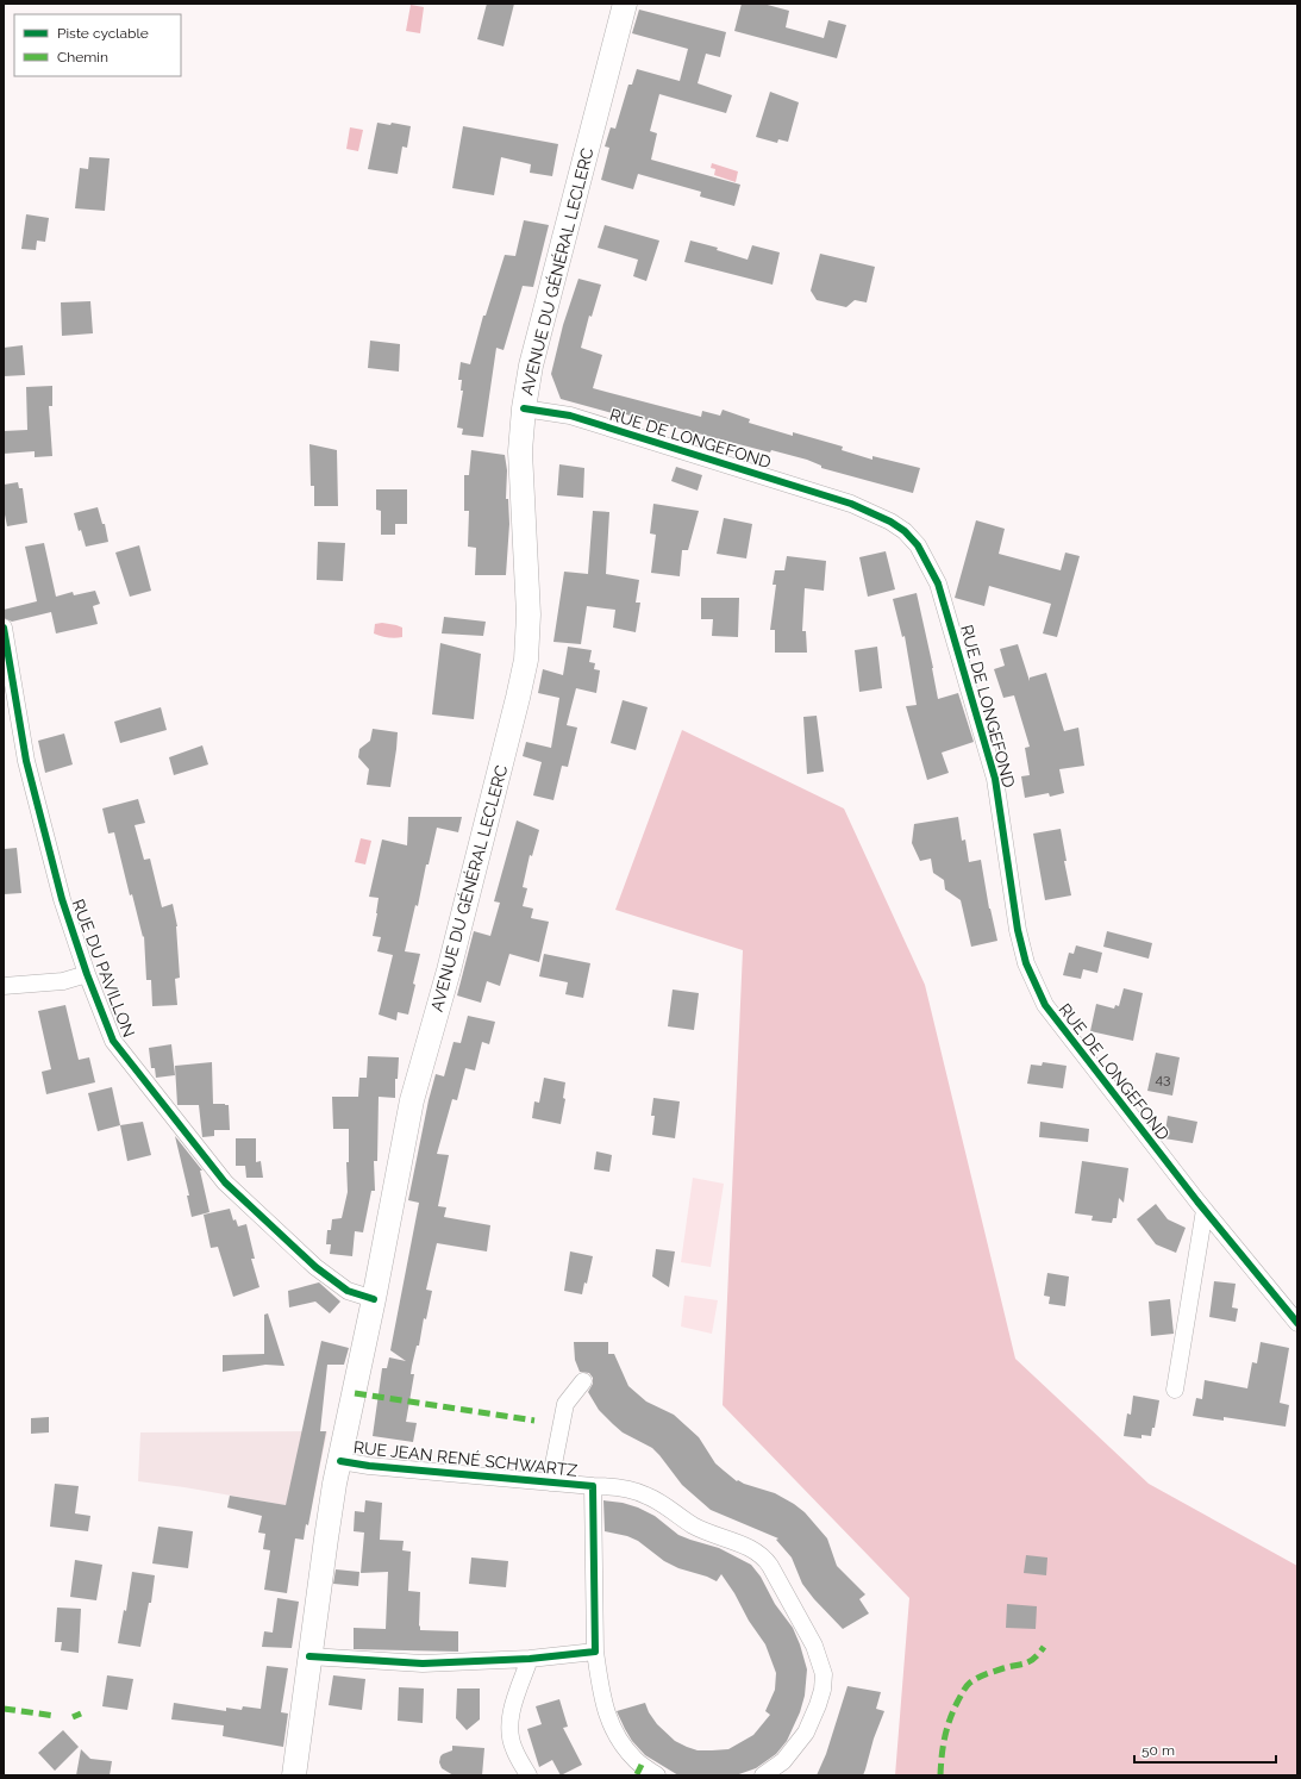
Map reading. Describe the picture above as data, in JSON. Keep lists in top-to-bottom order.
{
  "streets": {
    "main road": ["AVENUE DU GÉNÉRAL LECLERC"],
    "street": ["RUE DE LONGEFOND", "RUE DU PAVILLON", "RUE JEAN RENÉ SCHWARTZ"]
  },
  "crossings": [
    ["AVENUE DU GÉNÉRAL LECLERC", "RUE DE LONGEFOND"],
    ["AVENUE DU GÉNÉRAL LECLERC", "RUE DU PAVILLON"],
    ["AVENUE DU GÉNÉRAL LECLERC", "RUE JEAN RENÉ SCHWARTZ"]
  ],
  "house_numbers": ["43"],
  "legend": ["Piste cyclable", "Chemin"],
  "scale_bar": "50 m"
}
